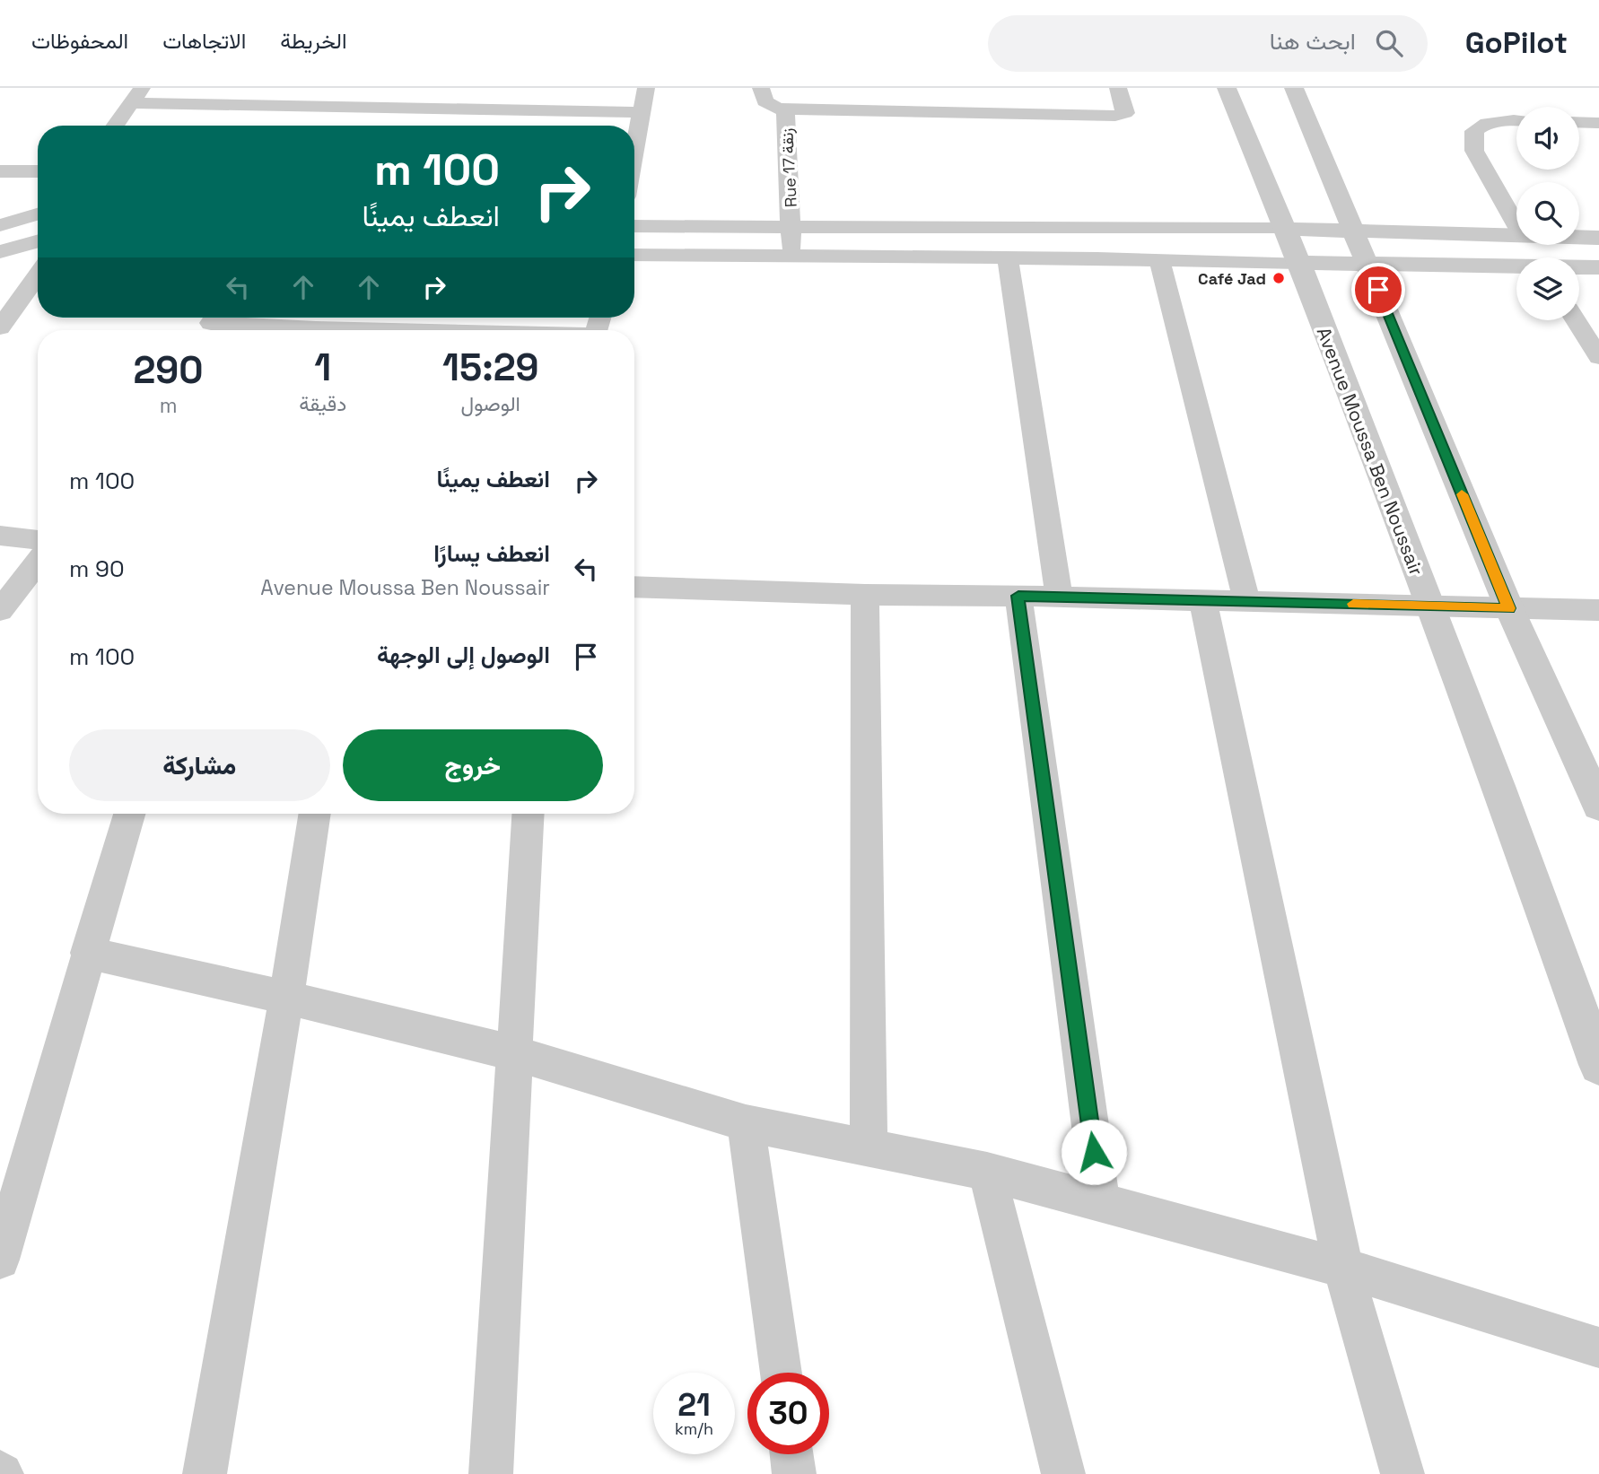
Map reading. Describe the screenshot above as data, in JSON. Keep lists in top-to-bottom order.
{
  "streets": {
    "street": ["Rue 17 زنقة", "Avenue Moussa Ben Noussair"]
  },
  "places": ["Café Jad"],
  "page": {
    "header": "GoPilot",
    "search": "ابحث هنا",
    "nav": ["الخريطة", "الاتجاهات", "المحفوظات"],
    "turn": ["100 m", "انعطف يمينًا"],
    "eta": [
      "15:29",
      "الوصول",
      "1",
      "دقيقة",
      "290",
      "m"
    ],
    "list": [
      {
        "name": "انعطف يمينًا",
        "value": "100 m"
      },
      {
        "name": "انعطف يسارًا",
        "note": "Avenue Moussa Ben Noussair",
        "value": "90 m"
      },
      {
        "name": "الوصول إلى الوجهة",
        "value": "100 m"
      }
    ],
    "buttons": ["خروج", "مشاركة"],
    "speed": "21 km/h",
    "limit": "30"
  }
}
